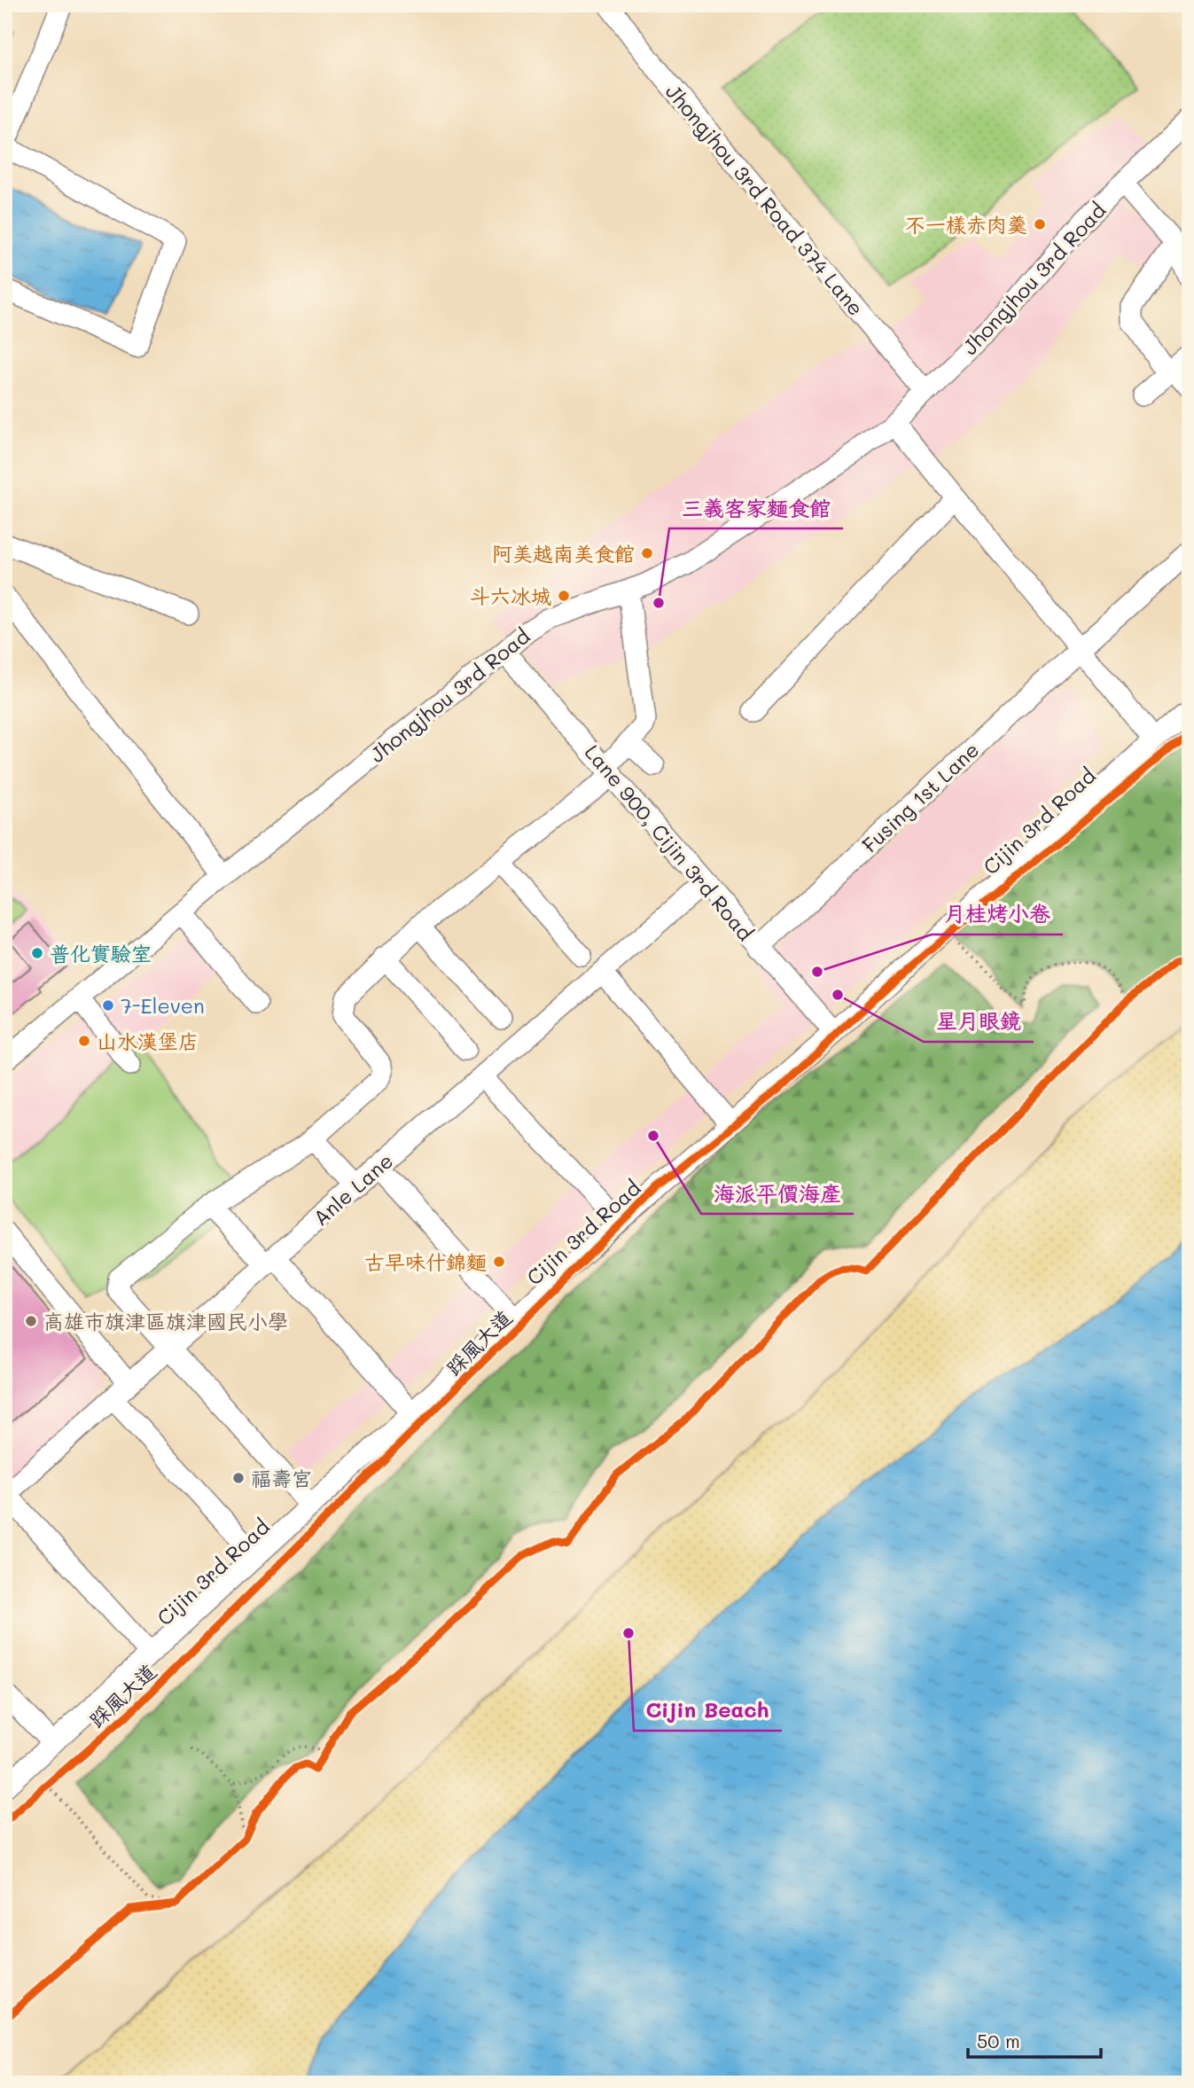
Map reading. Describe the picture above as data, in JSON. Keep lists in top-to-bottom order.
{
  "streets": {
    "street": [
      "Jhongjhou 3rd Road 374 Lane",
      "Jhongjhou 3rd Road",
      "Fusing 1st Lane",
      "Cijin 3rd Road",
      "Lane 900, Cijin 3rd Road",
      "Anle Lane"
    ],
    "cycle path": ["踩風大道"]
  },
  "crossings": [
    ["Jhongjhou 3rd Road 374 Lane", "Jhongjhou 3rd Road"],
    ["Jhongjhou 3rd Road", "Lane 900, Cijin 3rd Road"],
    ["Fusing 1st Lane", "Lane 900, Cijin 3rd Road"],
    ["Cijin 3rd Road", "Lane 900, Cijin 3rd Road"],
    ["Lane 900, Cijin 3rd Road", "Anle Lane"]
  ],
  "places": [
    "不一樣赤肉羹",
    "阿美越南美食館",
    "斗六冰城",
    "三義客家麵食館",
    "普化實驗室",
    "月桂烤小卷",
    "星月眼鏡",
    "7-Eleven",
    "山水漢堡店",
    "海派平價海產",
    "古早味什錦麵",
    "高雄市旗津區旗津國民小學",
    "福壽宮",
    "Cijin Beach"
  ],
  "scale_bar": "50 m"
}
